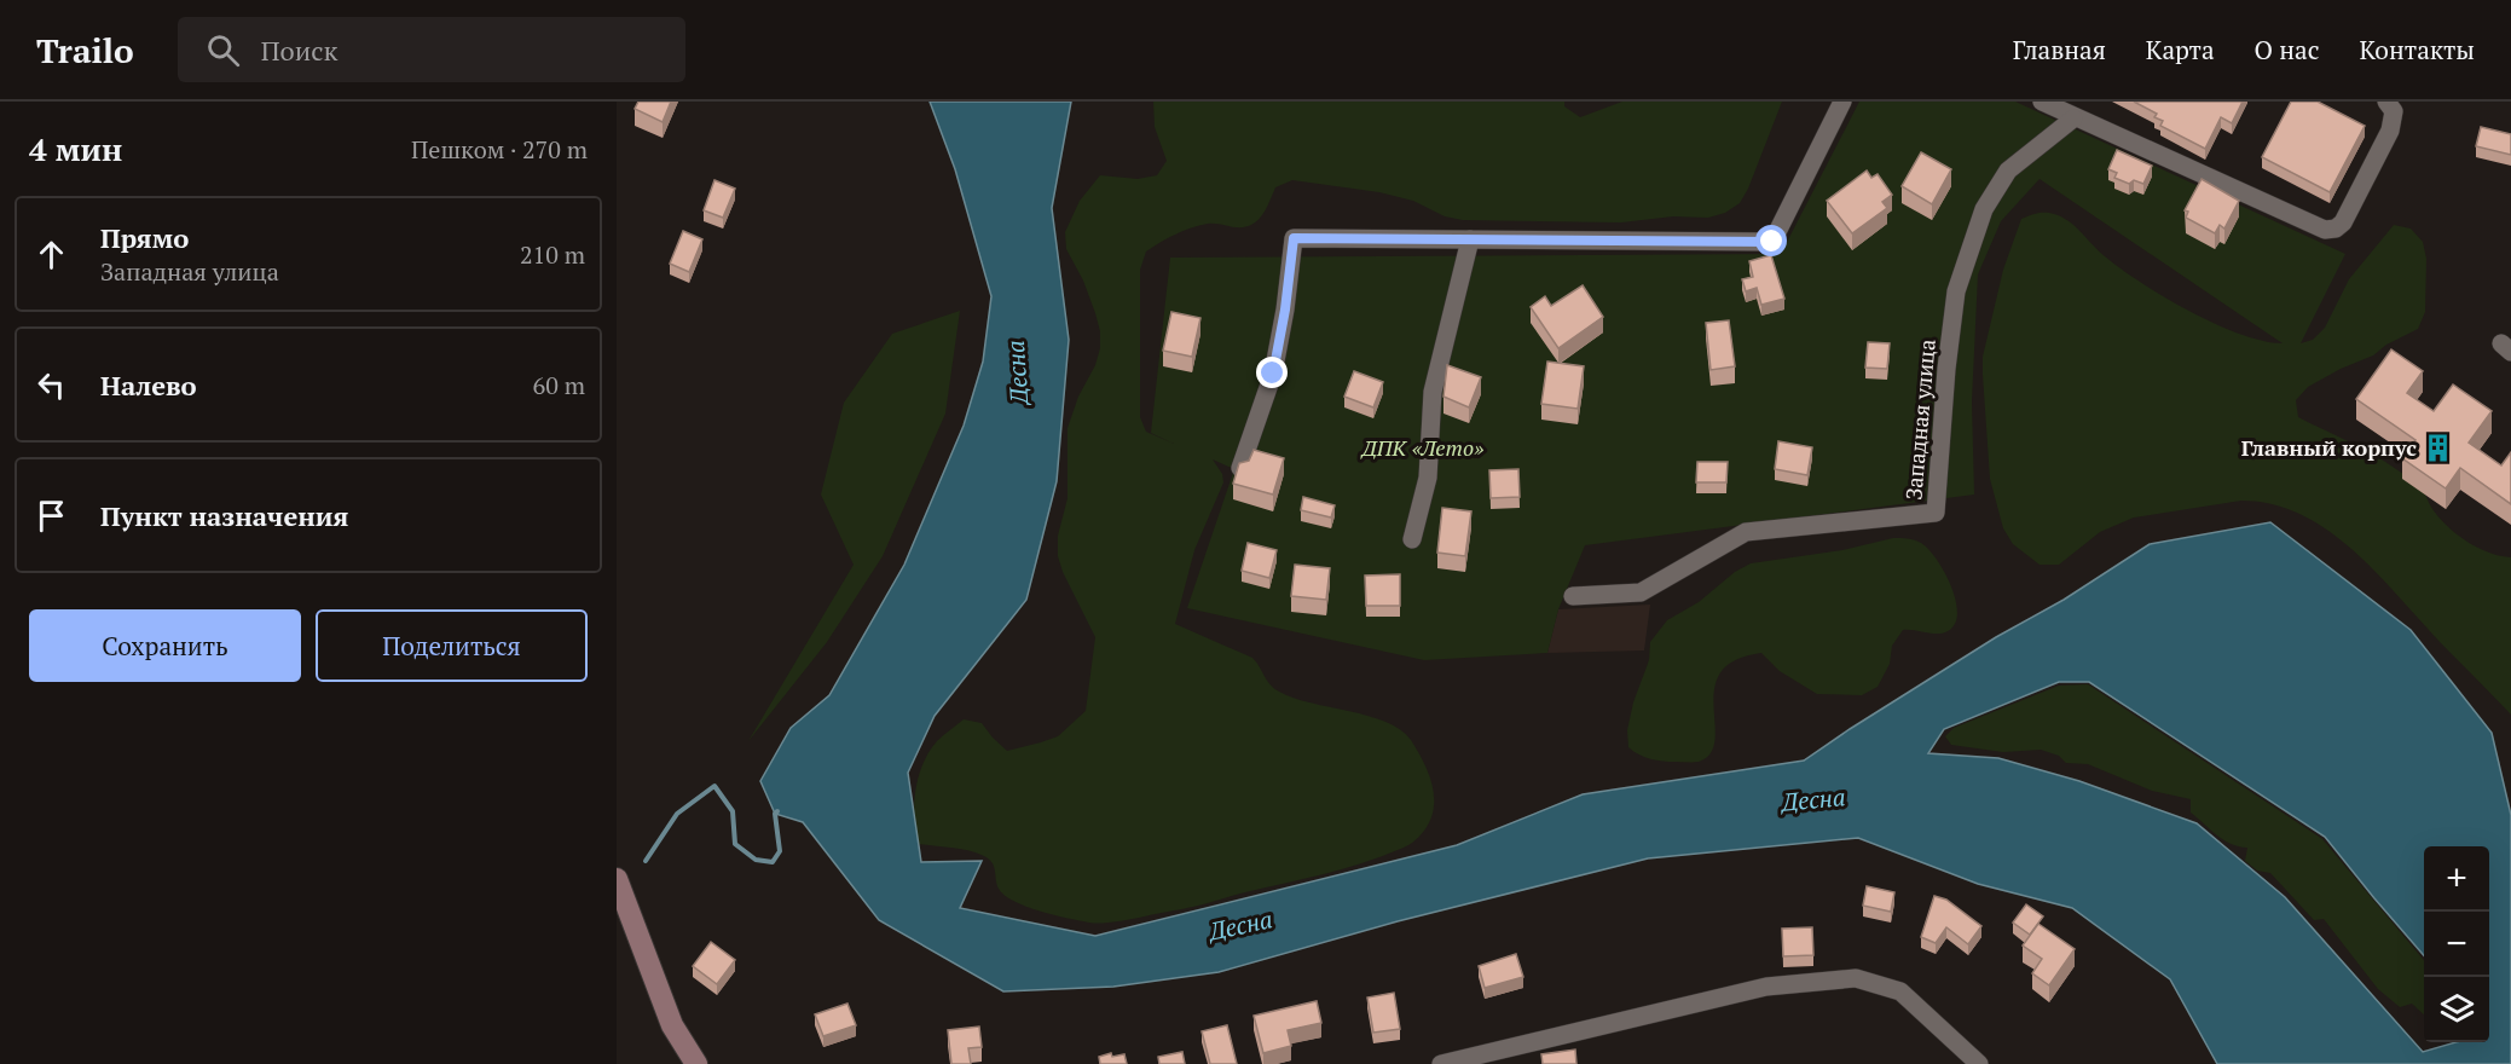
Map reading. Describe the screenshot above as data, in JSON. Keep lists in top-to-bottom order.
{
  "streets": {
    "street": ["Западная улица"]
  },
  "water": ["Десна"],
  "parks": ["ДПК «Лето»"],
  "places": {
    "building": ["Главный корпус"]
  },
  "page": {
    "header": "Trailo",
    "search": "Поиск",
    "nav": [
      "Главная",
      "Карта",
      "О нас",
      "Контакты"
    ],
    "heading": ["4 мин", "Пешком · 270 m"],
    "list": [
      ["Прямо", "Западная улица", "210 m"],
      ["Налево", "60 m"],
      "Пункт назначения"
    ],
    "buttons": ["Сохранить", "Поделиться"],
    "map_buttons": ["+", "−"]
  }
}
